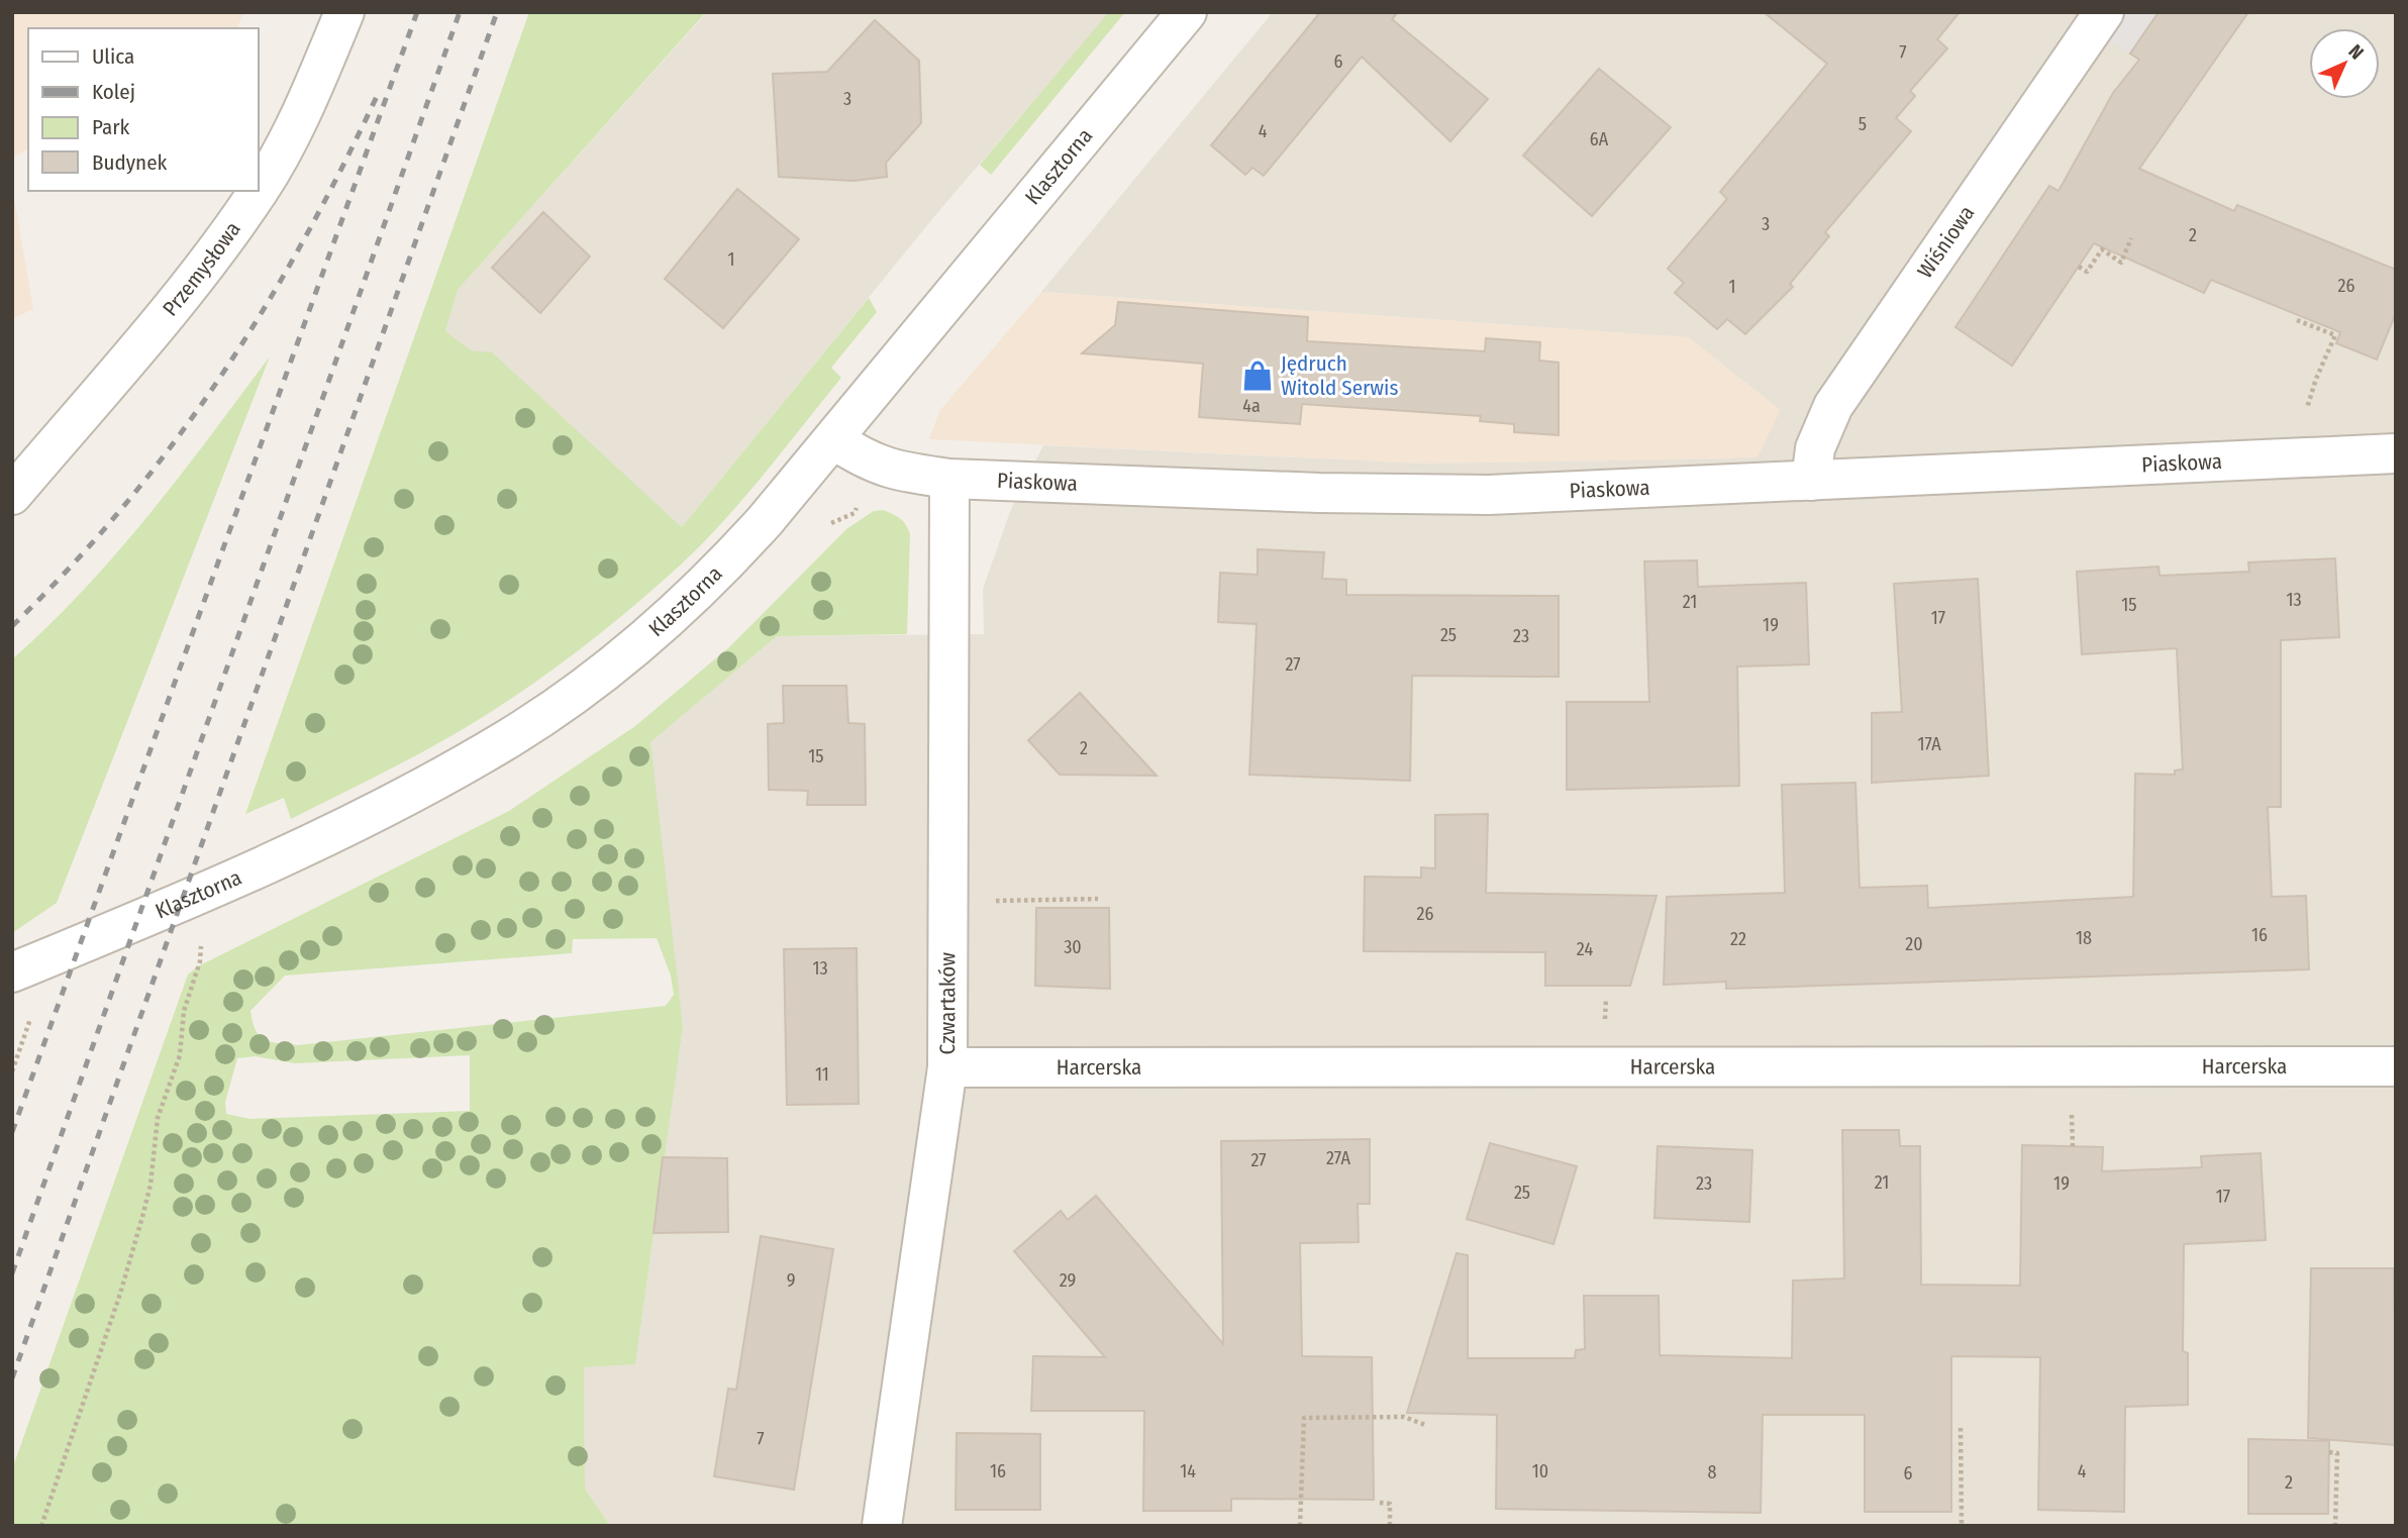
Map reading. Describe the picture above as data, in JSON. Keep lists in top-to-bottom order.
{
  "streets": {
    "street": [
      "Klasztorna",
      "Wiśniowa",
      "Przemysłowa",
      "Piaskowa",
      "Czwartaków",
      "Harcerska"
    ]
  },
  "crossings": [
    ["Klasztorna", "Piaskowa"],
    ["Wiśniowa", "Piaskowa"],
    ["Piaskowa", "Czwartaków"],
    ["Czwartaków", "Harcerska"]
  ],
  "places": {
    "shop": ["Jędruch Witold Serwis"]
  },
  "house_numbers": [
    "7",
    "6",
    "3",
    "5",
    "4",
    "6A",
    "3",
    "2",
    "1",
    "26",
    "1",
    "4a",
    "13",
    "21",
    "15",
    "17",
    "19",
    "25",
    "23",
    "27",
    "17A",
    "2",
    "15",
    "26",
    "16",
    "18",
    "22",
    "20",
    "30",
    "24",
    "13",
    "11",
    "27A",
    "27",
    "21",
    "23",
    "19",
    "25",
    "17",
    "9",
    "29",
    "7",
    "16",
    "14",
    "10",
    "4",
    "8",
    "6",
    "2"
  ],
  "legend": [
    "Ulica",
    "Kolej",
    "Park",
    "Budynek"
  ],
  "north": "top right"
}
